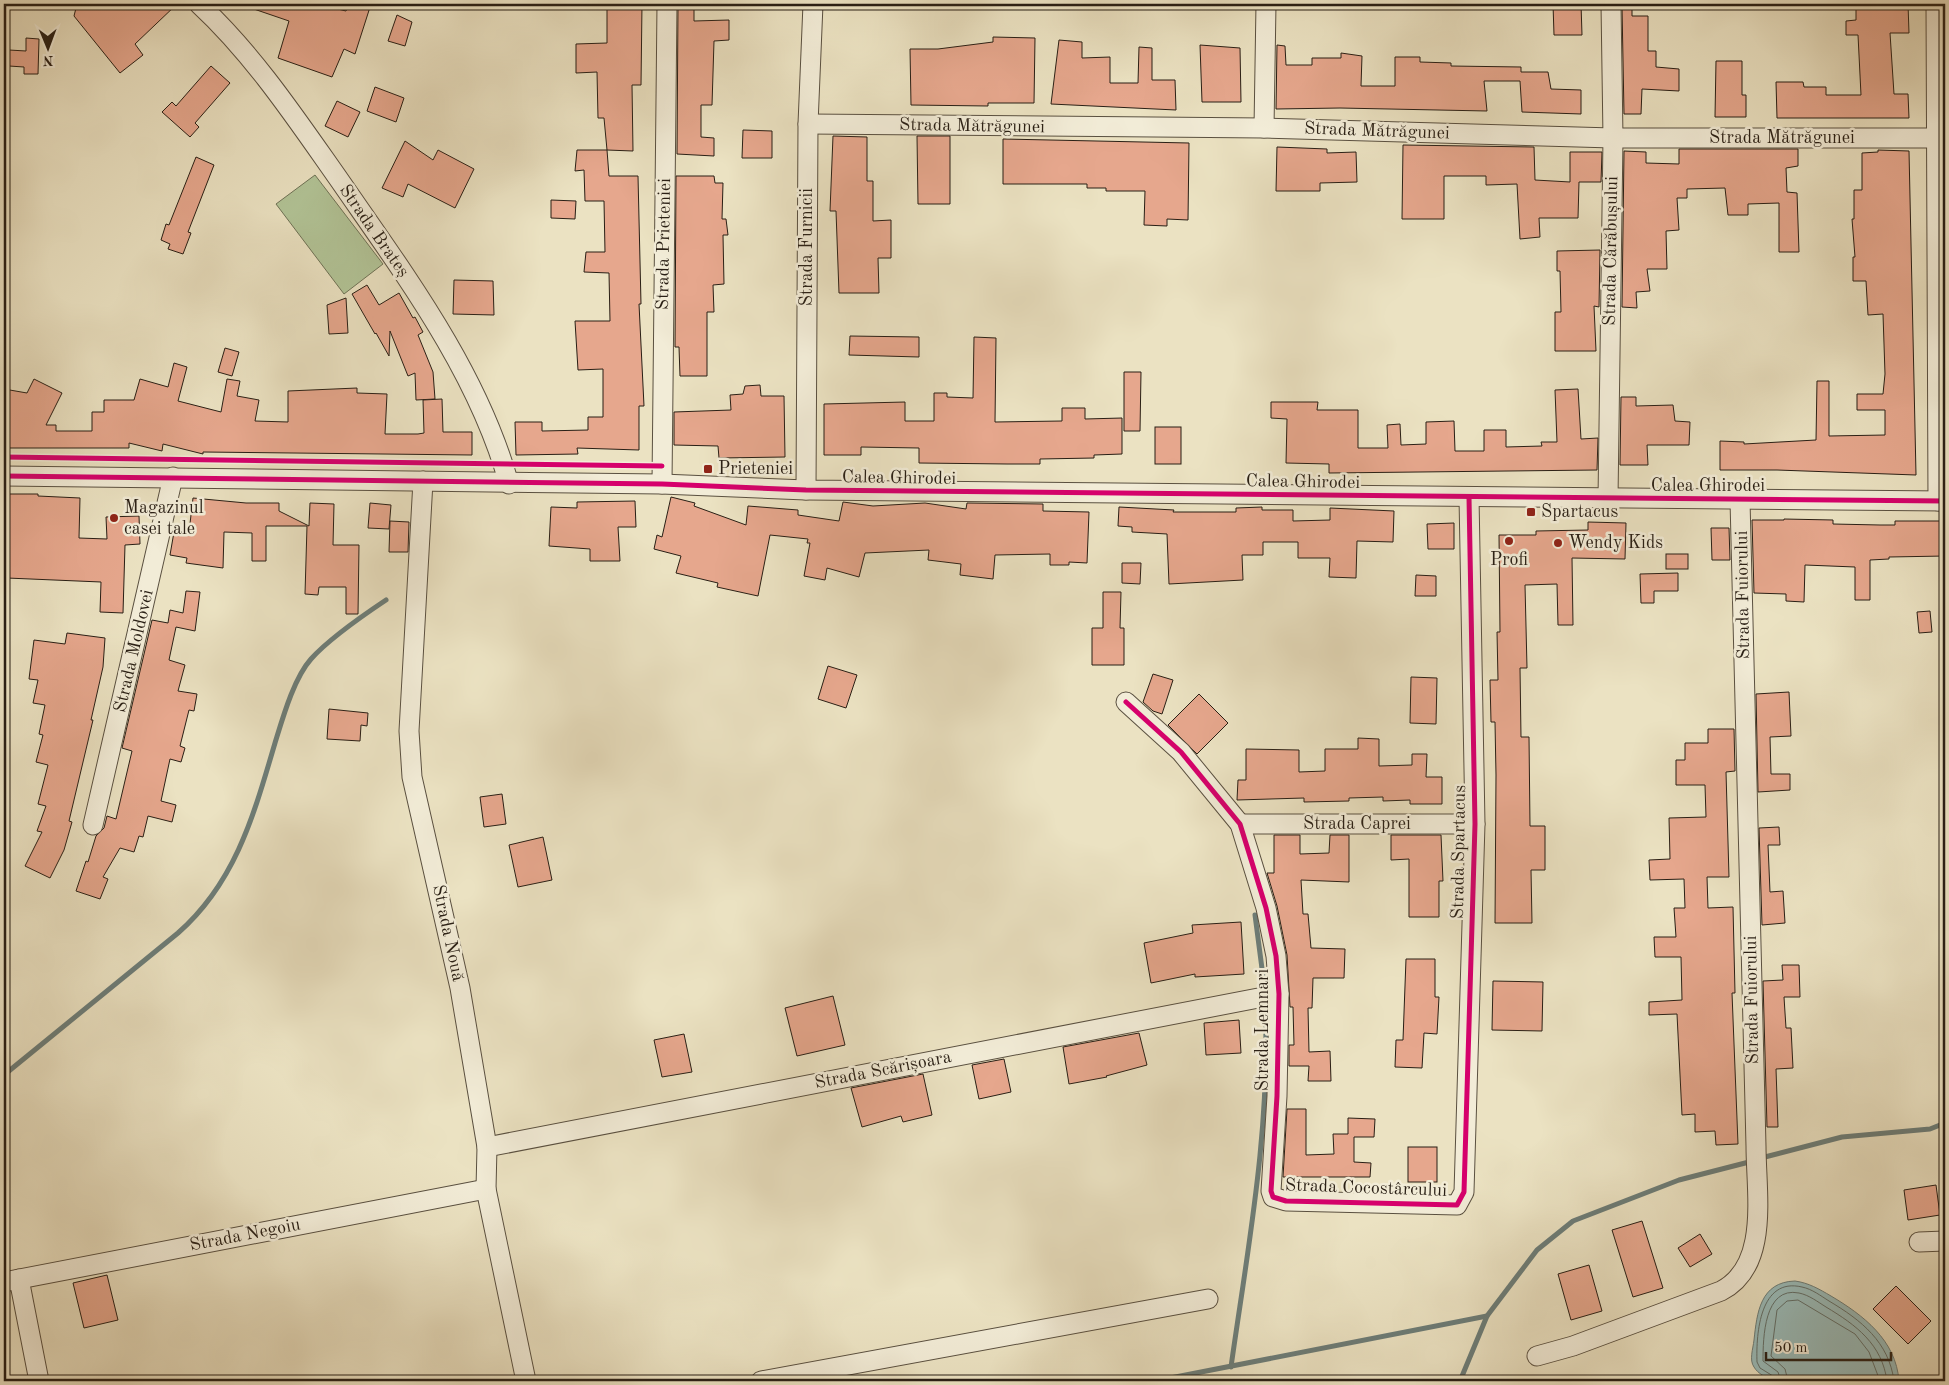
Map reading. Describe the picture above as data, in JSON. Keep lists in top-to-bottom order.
{
  "streets": {
    "street": [
      "Strada Mătrăgunei",
      "Strada Brateș",
      "Strada Prieteniei",
      "Strada Furnicii",
      "Strada Cărăbușului",
      "Calea Ghirodei",
      "Strada Fuiorului",
      "Strada Moldovei",
      "Strada Caprei",
      "Strada Spartacus",
      "Strada Nouă",
      "Strada Lemnari",
      "Strada Scărișoara",
      "Strada Cocostârcului",
      "Strada Negoiu"
    ]
  },
  "crossings": [
    ["Strada Mătrăgunei", "Strada Furnicii"],
    ["Strada Mătrăgunei", "Strada Cărăbușului"],
    ["Strada Brateș", "Calea Ghirodei"],
    ["Strada Prieteniei", "Calea Ghirodei"],
    ["Strada Furnicii", "Calea Ghirodei"],
    ["Strada Cărăbușului", "Calea Ghirodei"],
    ["Calea Ghirodei", "Strada Fuiorului"],
    ["Calea Ghirodei", "Strada Moldovei"],
    ["Calea Ghirodei", "Strada Spartacus"],
    ["Calea Ghirodei", "Strada Nouă"],
    ["Strada Caprei", "Strada Spartacus"],
    ["Strada Caprei", "Strada Lemnari"],
    ["Strada Spartacus", "Strada Cocostârcului"],
    ["Strada Nouă", "Strada Scărișoara"],
    ["Strada Nouă", "Strada Negoiu"],
    ["Strada Lemnari", "Strada Scărișoara"],
    ["Strada Lemnari", "Strada Cocostârcului"]
  ],
  "places": {
    "transit": ["Prieteniei", "Spartacus"],
    "other": ["Magazinul casei tale", "Profi", "Wendy Kids"]
  },
  "scale_bar": "50 m",
  "north": "bottom"
}
